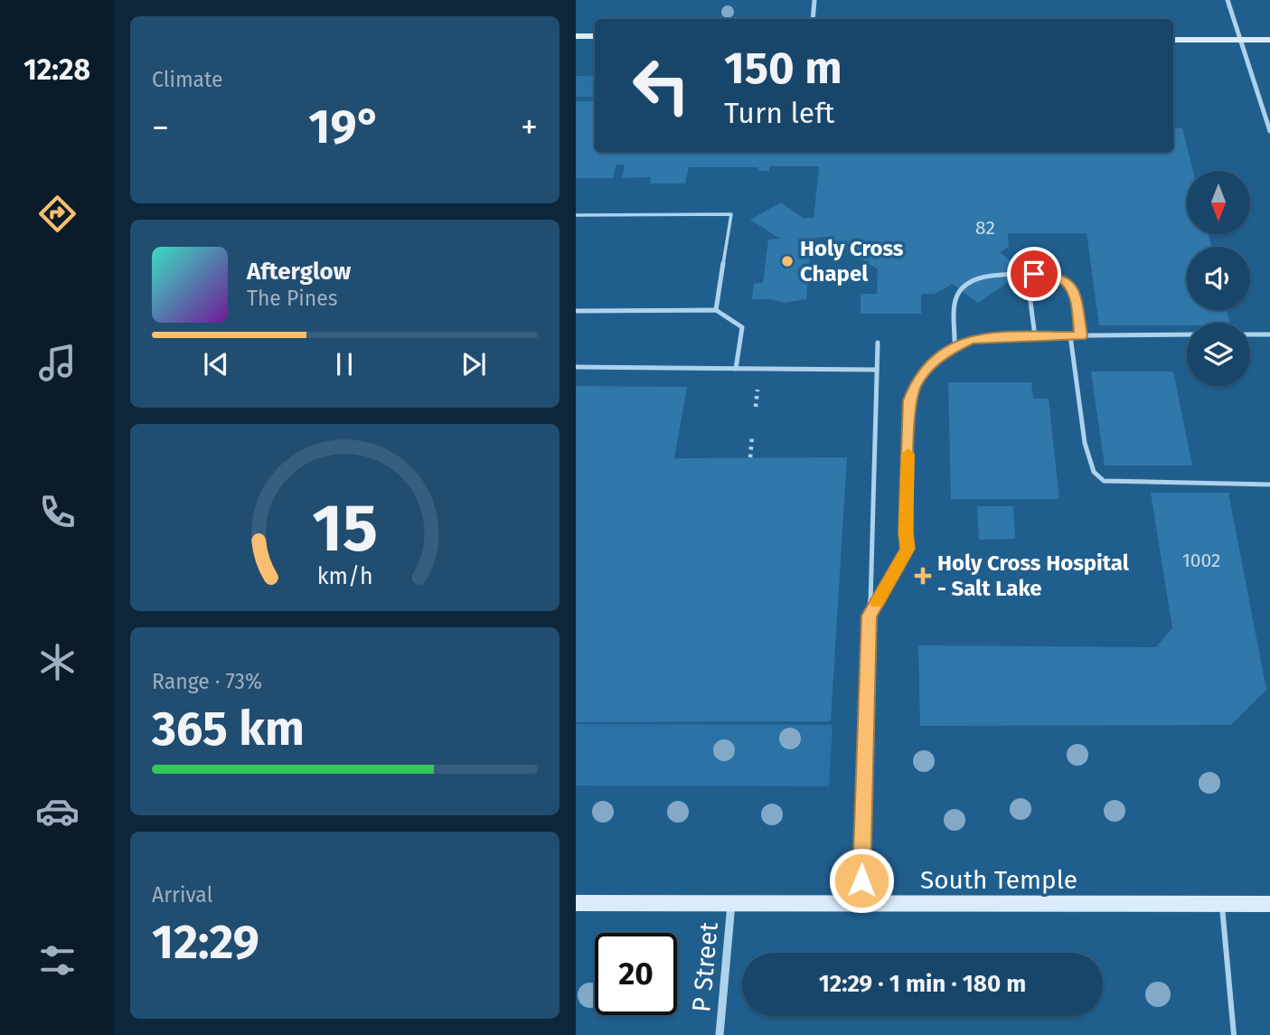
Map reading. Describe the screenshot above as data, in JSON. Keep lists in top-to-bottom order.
{
  "streets": {
    "main road": ["South Temple"],
    "street": ["P Street"]
  },
  "crossings": [
    ["South Temple", "P Street"]
  ],
  "places": {
    "other": ["Holy Cross Chapel"],
    "health": ["Holy Cross Hospital - Salt Lake"]
  },
  "house_numbers": ["82", "1002"],
  "north": "bottom",
  "page": {
    "tabs": "12:28",
    "tile": [
      "Climate",
      ["Range · 73%", "365 km"],
      ["Arrival", "12:29"]
    ],
    "turn": ["150 m", "Turn left"],
    "heat": ["−", "19°", "+"],
    "song": ["Afterglow", "The Pines"],
    "limit": "20",
    "trip": "12:29 · 1 min · 180 m",
    "gauge": ["15", "km/h"]
  }
}
